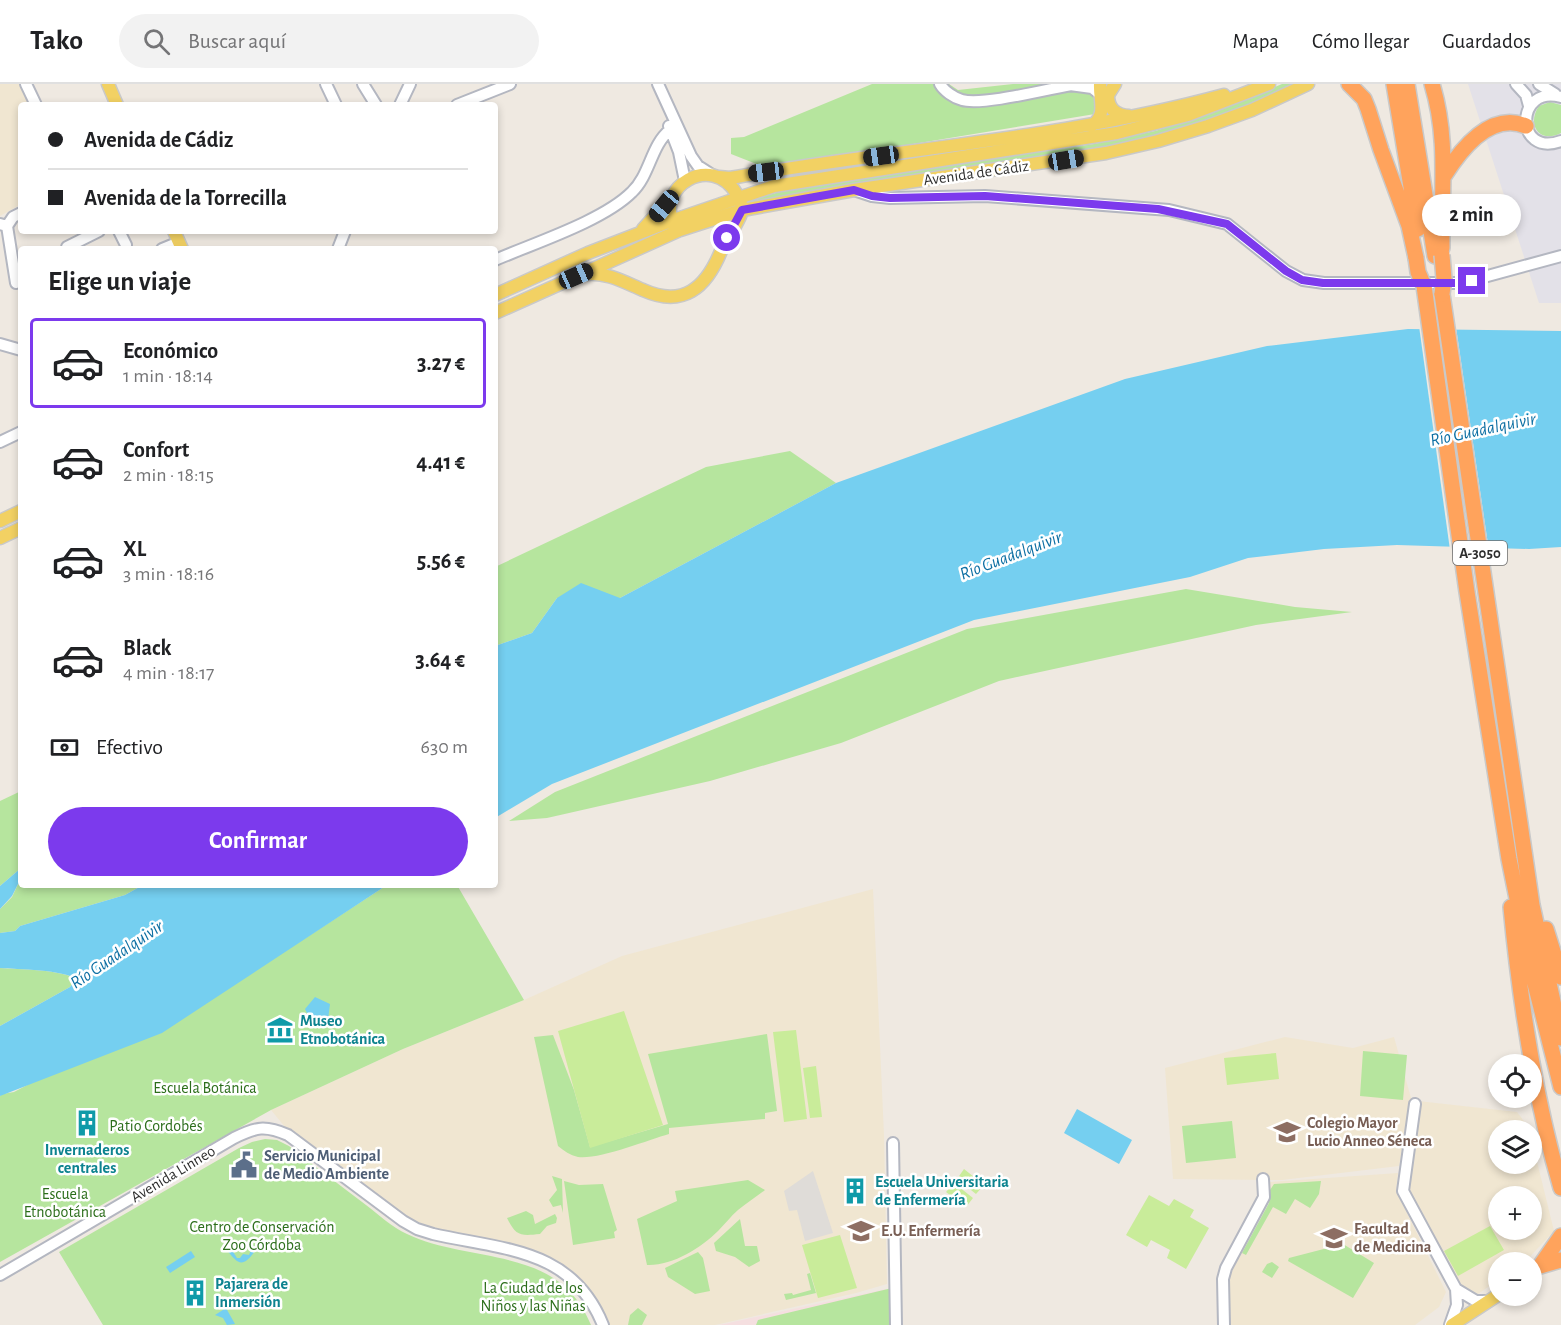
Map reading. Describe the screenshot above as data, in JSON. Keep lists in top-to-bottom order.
{
  "streets": {
    "highway": ["A-3050"],
    "main road": ["Avenida de Cádiz"],
    "street": ["Avenida Linneo"]
  },
  "water": ["Río Guadalquivir"],
  "parks": [
    "Escuela Botánica",
    "Patio Cordobés",
    "Escuela Etnobotánica",
    "Centro de Conservación Zoo Córdoba",
    "La Ciudad de los Niños y las Niñas"
  ],
  "places": {
    "museum": ["Museo Etnobotánica"],
    "building": ["Invernaderos centrales", "Escuela Universitaria de Enfermería", "Pajarera de Inmersión"],
    "school or university": ["Colegio Mayor Lucio Anneo Séneca", "E.U. Enfermería", "Facultad de Medicina"],
    "public building": ["Servicio Municipal de Medio Ambiente"]
  },
  "page": {
    "header": "Tako",
    "search": "Buscar aquí",
    "nav": ["Mapa", "Cómo llegar", "Guardados"],
    "banner": ["Avenida de Cádiz", "Avenida de la Torrecilla"],
    "bubble": "2 min",
    "heading": "Elige un viaje",
    "list": [
      {
        "name": "Económico",
        "note": "1 min · 18:14",
        "value": "3.27 €"
      },
      {
        "name": "Confort",
        "note": "2 min · 18:15",
        "value": "4.41 €"
      },
      {
        "name": "XL",
        "note": "3 min · 18:16",
        "value": "5.56 €"
      },
      {
        "name": "Black",
        "note": "4 min · 18:17",
        "value": "3.64 €"
      }
    ],
    "pay": ["Efectivo", "630 m"],
    "buttons": "Confirmar",
    "map_buttons": ["+", "−"]
  }
}
